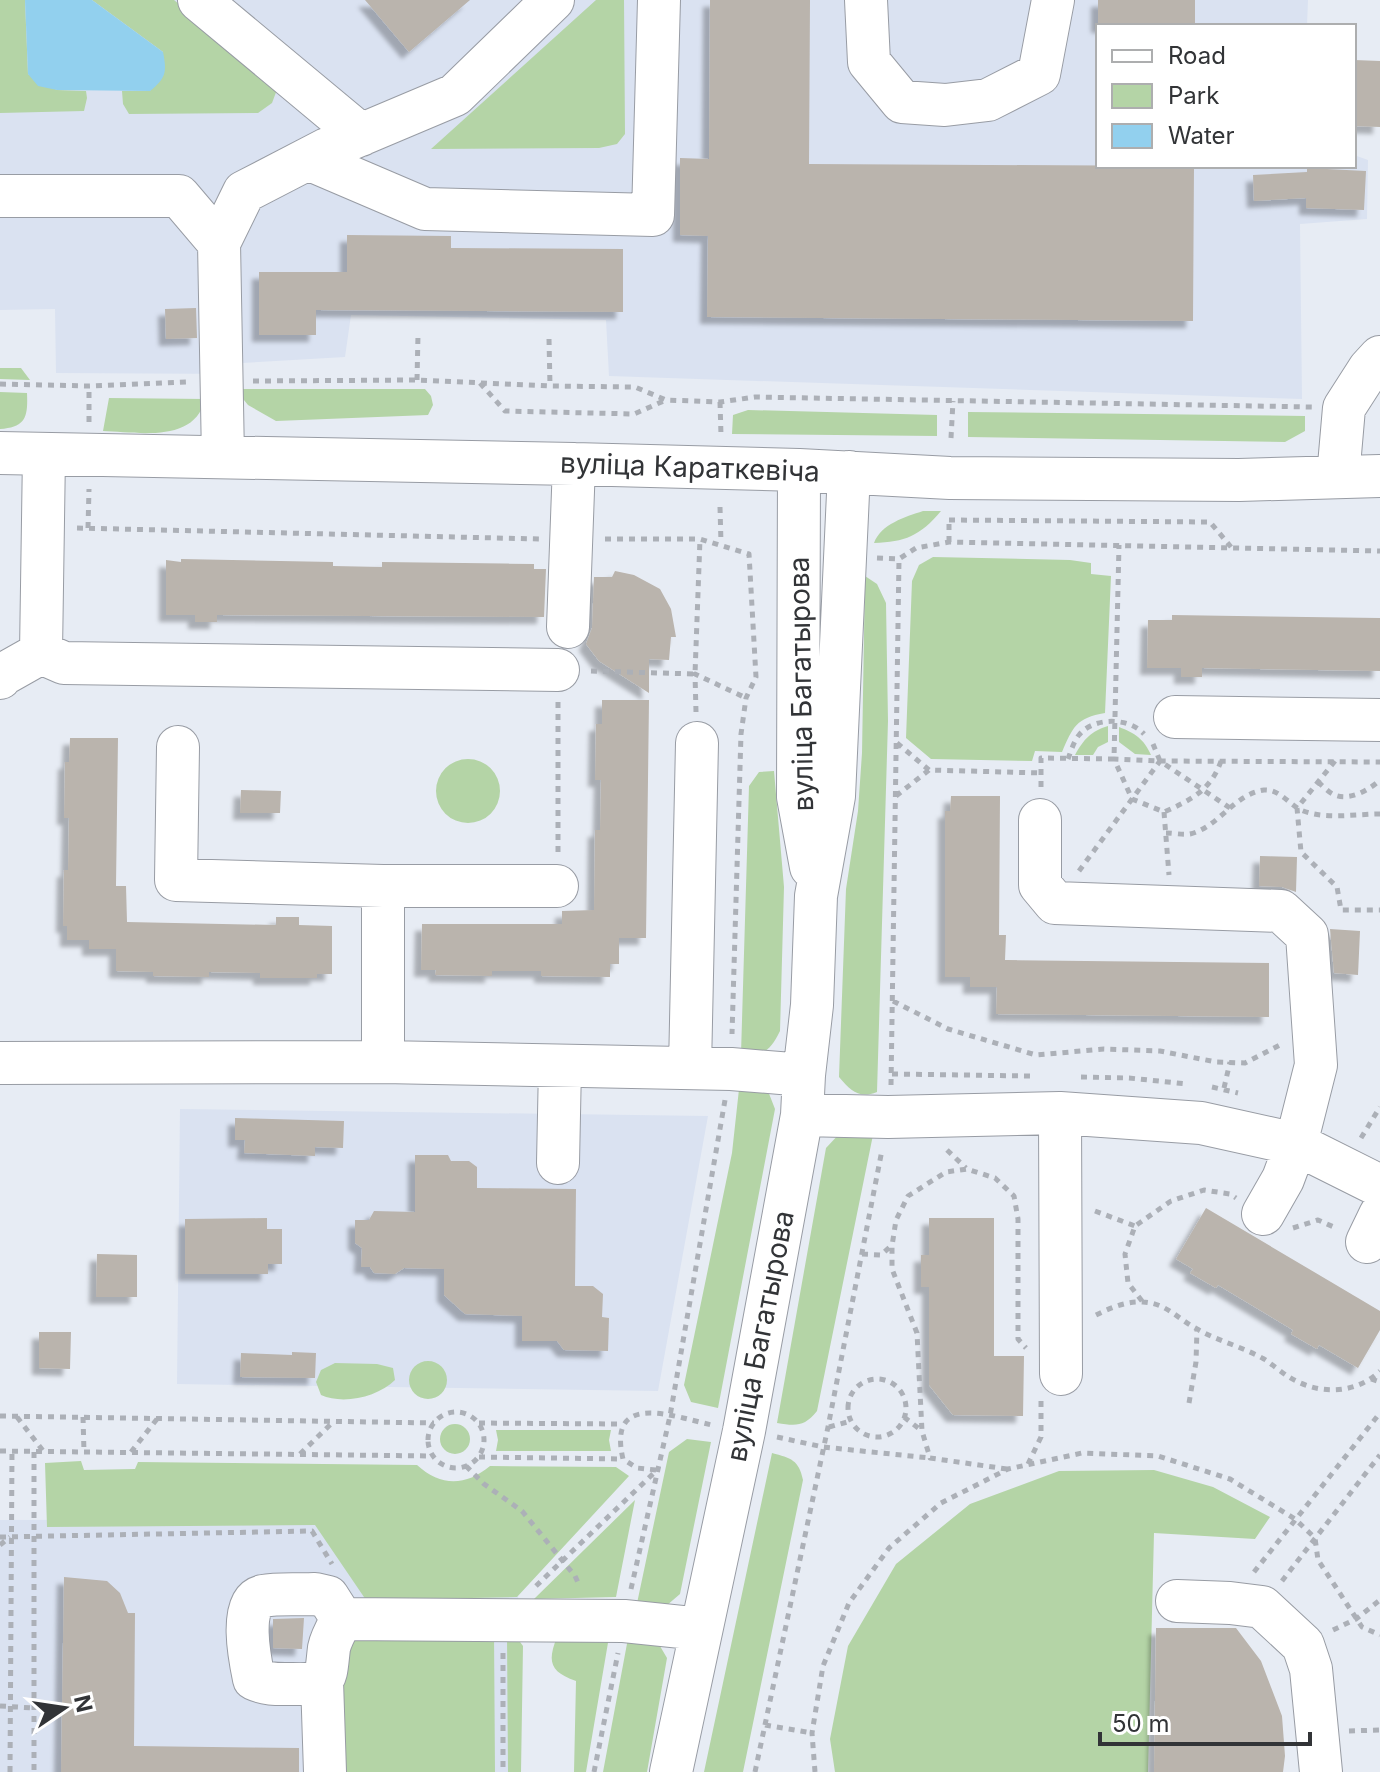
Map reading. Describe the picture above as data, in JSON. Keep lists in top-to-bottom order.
{
  "streets": {
    "street": ["вуліца Караткевіча", "вуліца Багатырова"]
  },
  "crossings": [
    ["вуліца Караткевіча", "вуліца Багатырова"]
  ],
  "legend": ["Road", "Park", "Water"],
  "scale_bar": "50 m",
  "north": "right"
}
